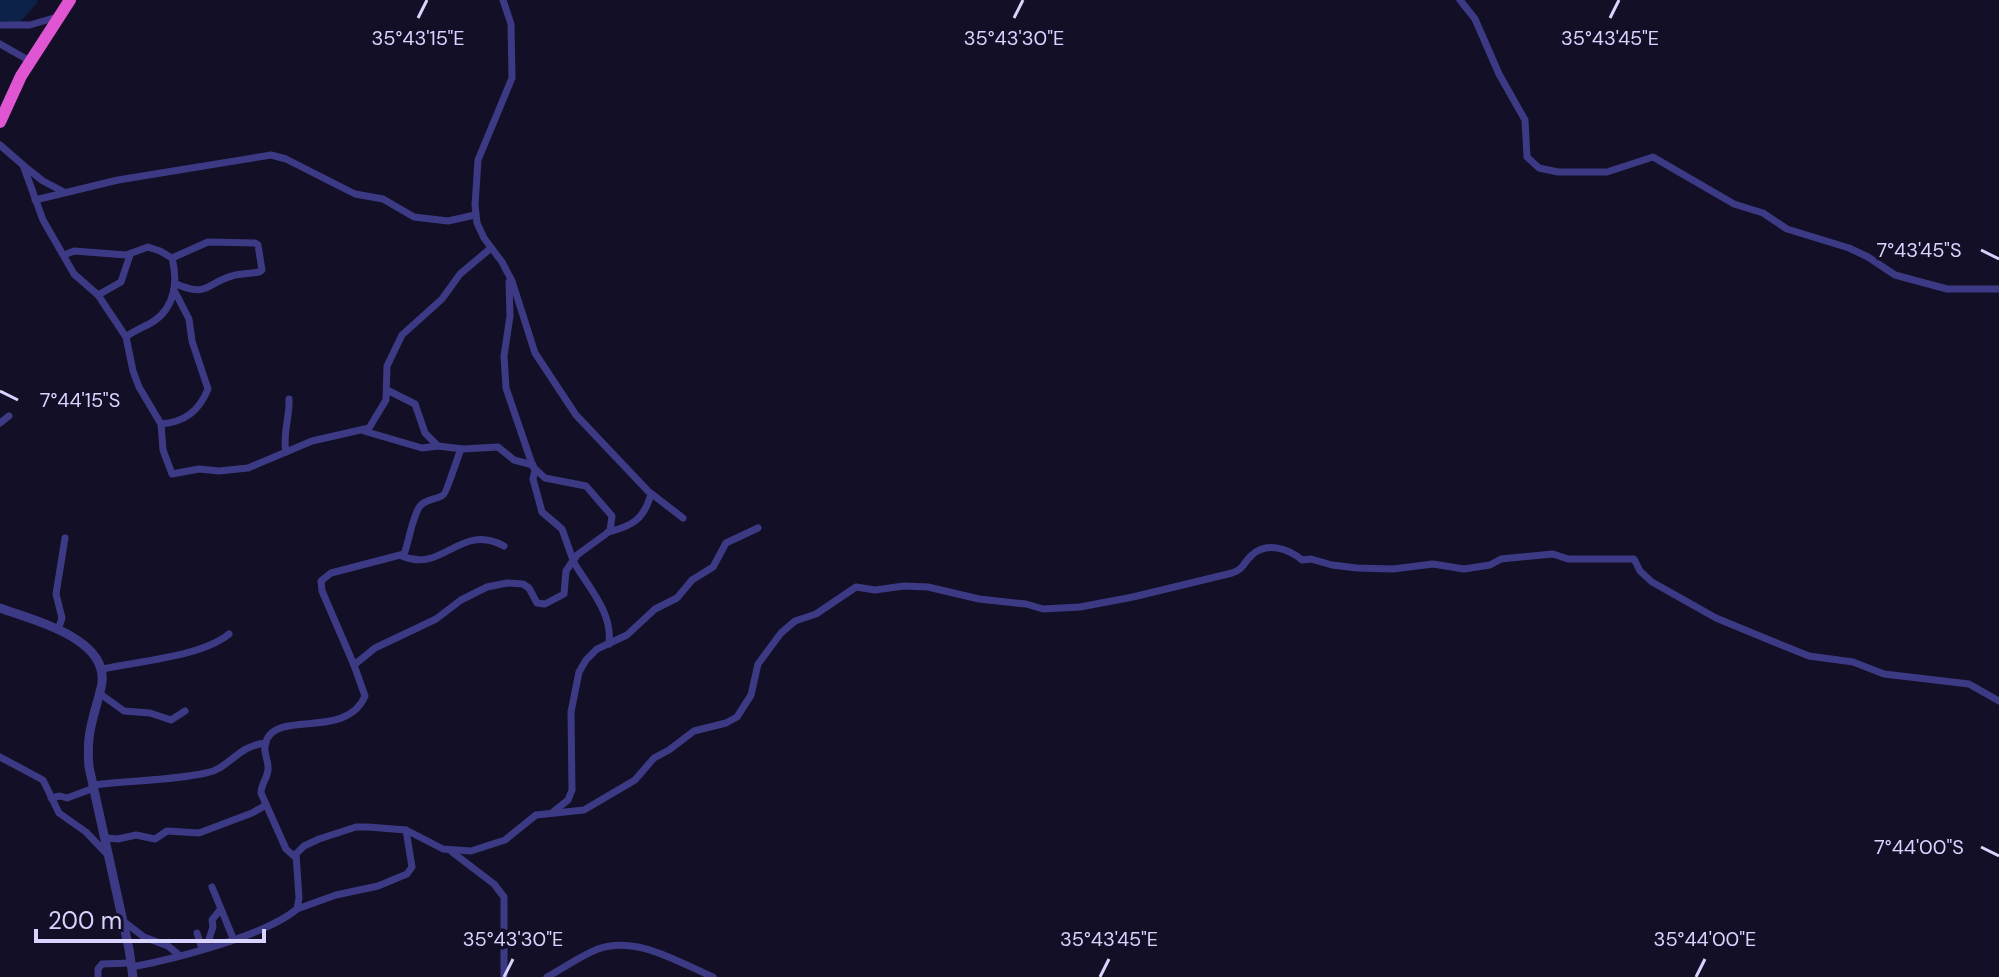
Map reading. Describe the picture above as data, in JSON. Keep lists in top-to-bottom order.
{
  "scale_bar": "200 m",
  "coordinates": [
    "35°43'15\"E",
    "35°43'30\"E",
    "35°43'45\"E",
    "7°43'45\"S",
    "7°44'15\"S",
    "7°44'00\"S",
    "35°44'00\"E"
  ]
}
